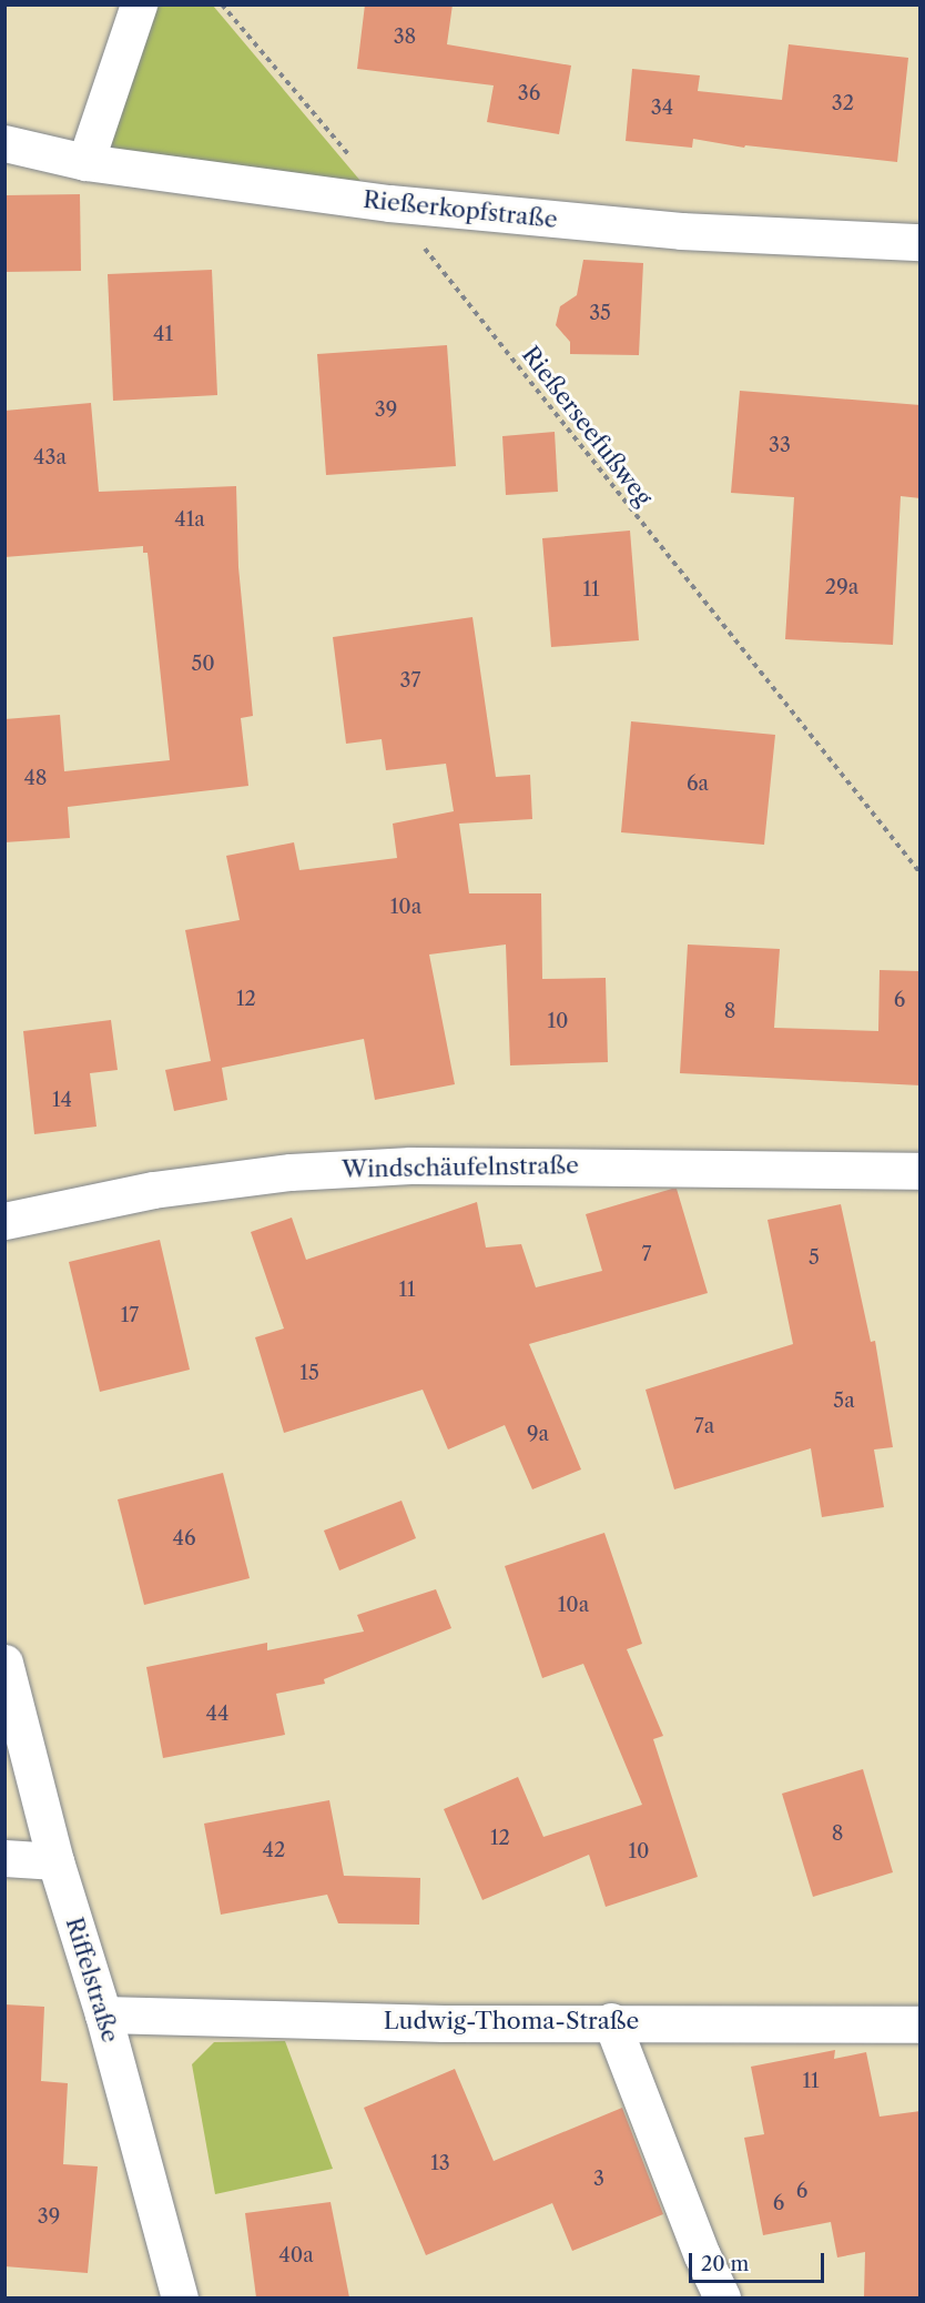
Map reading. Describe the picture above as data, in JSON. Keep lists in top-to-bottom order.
{
  "streets": {
    "street": [
      "Rießerkopfstraße",
      "Windschäufelnstraße",
      "Riffelstraße",
      "Ludwig-Thoma-Straße"
    ],
    "path": ["Rießerseefußweg"]
  },
  "crossings": [
    ["Rießerkopfstraße", "Rießerseefußweg"],
    ["Riffelstraße", "Ludwig-Thoma-Straße"]
  ],
  "house_numbers": [
    "38",
    "36",
    "32",
    "34",
    "35",
    "41",
    "39",
    "33",
    "43a",
    "41a",
    "29a",
    "11",
    "50",
    "37",
    "48",
    "6a",
    "10a",
    "12",
    "6",
    "8",
    "10",
    "14",
    "7",
    "5",
    "11",
    "17",
    "15",
    "5a",
    "7a",
    "9a",
    "46",
    "10a",
    "44",
    "8",
    "12",
    "42",
    "10",
    "11",
    "13",
    "3",
    "6",
    "6",
    "39",
    "40a"
  ],
  "scale_bar": "20 m"
}
